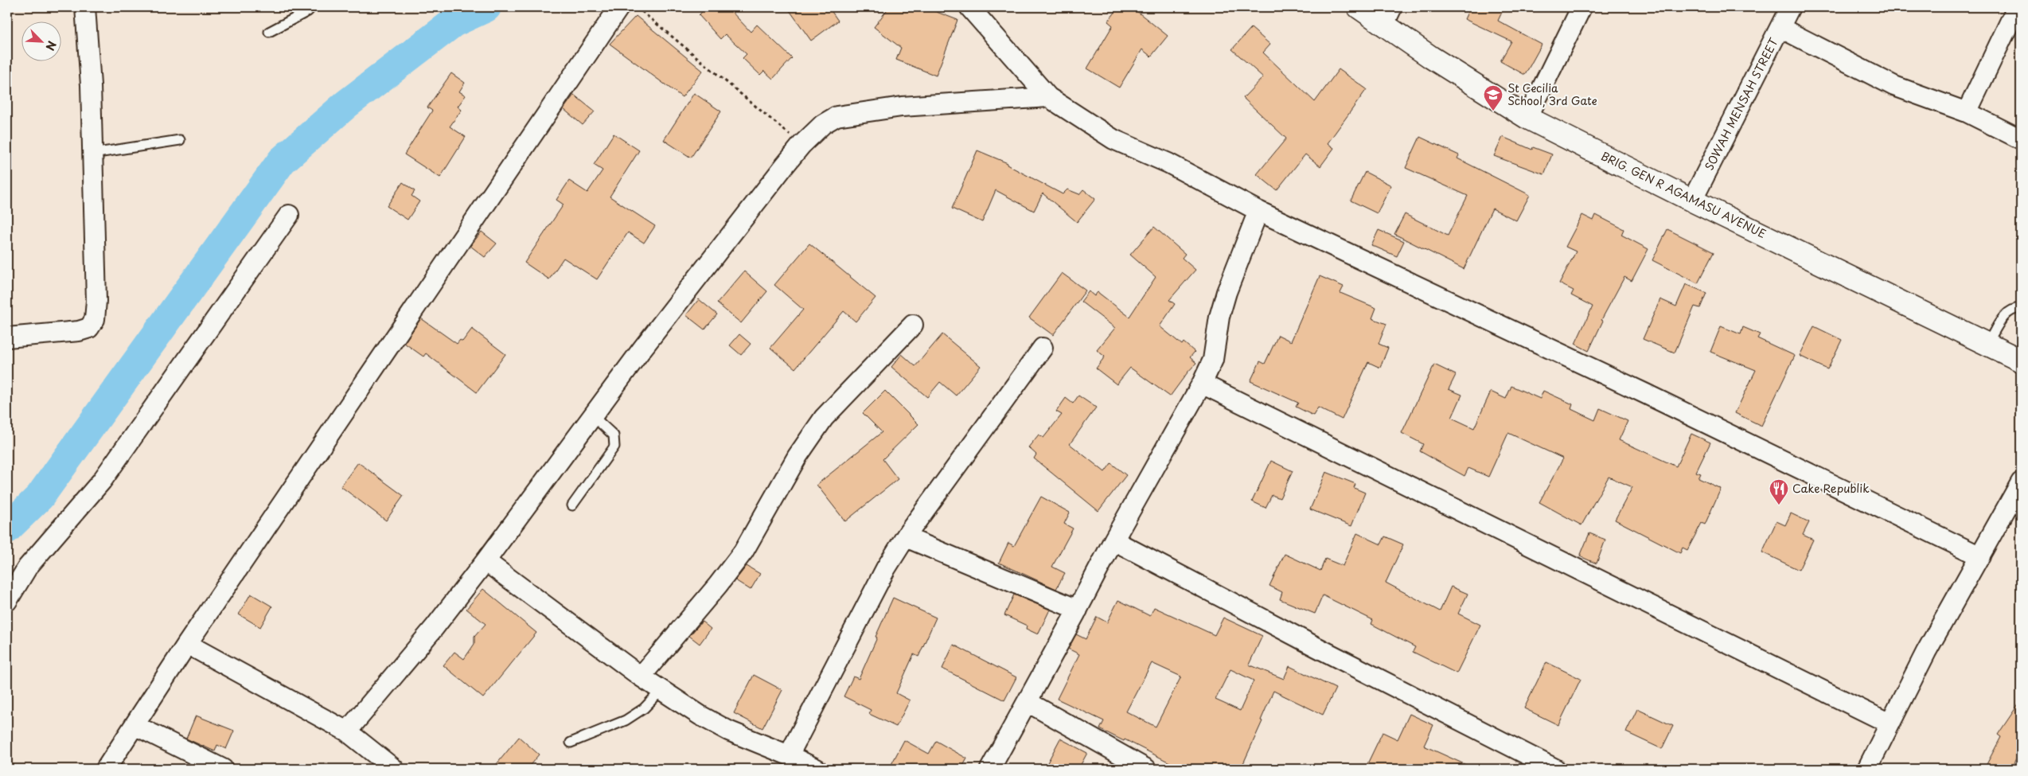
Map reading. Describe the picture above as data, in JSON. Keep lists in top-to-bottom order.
{
  "streets": {
    "street": ["SOWAH MENSAH STREET", "BRIG. GEN R AGAMASU AVENUE"]
  },
  "crossings": [
    ["SOWAH MENSAH STREET", "BRIG. GEN R AGAMASU AVENUE"]
  ],
  "places": {
    "school or university": ["St Cecilia School, 3rd Gate"],
    "restaurant": ["Cake Republik"]
  },
  "north": "bottom right"
}
